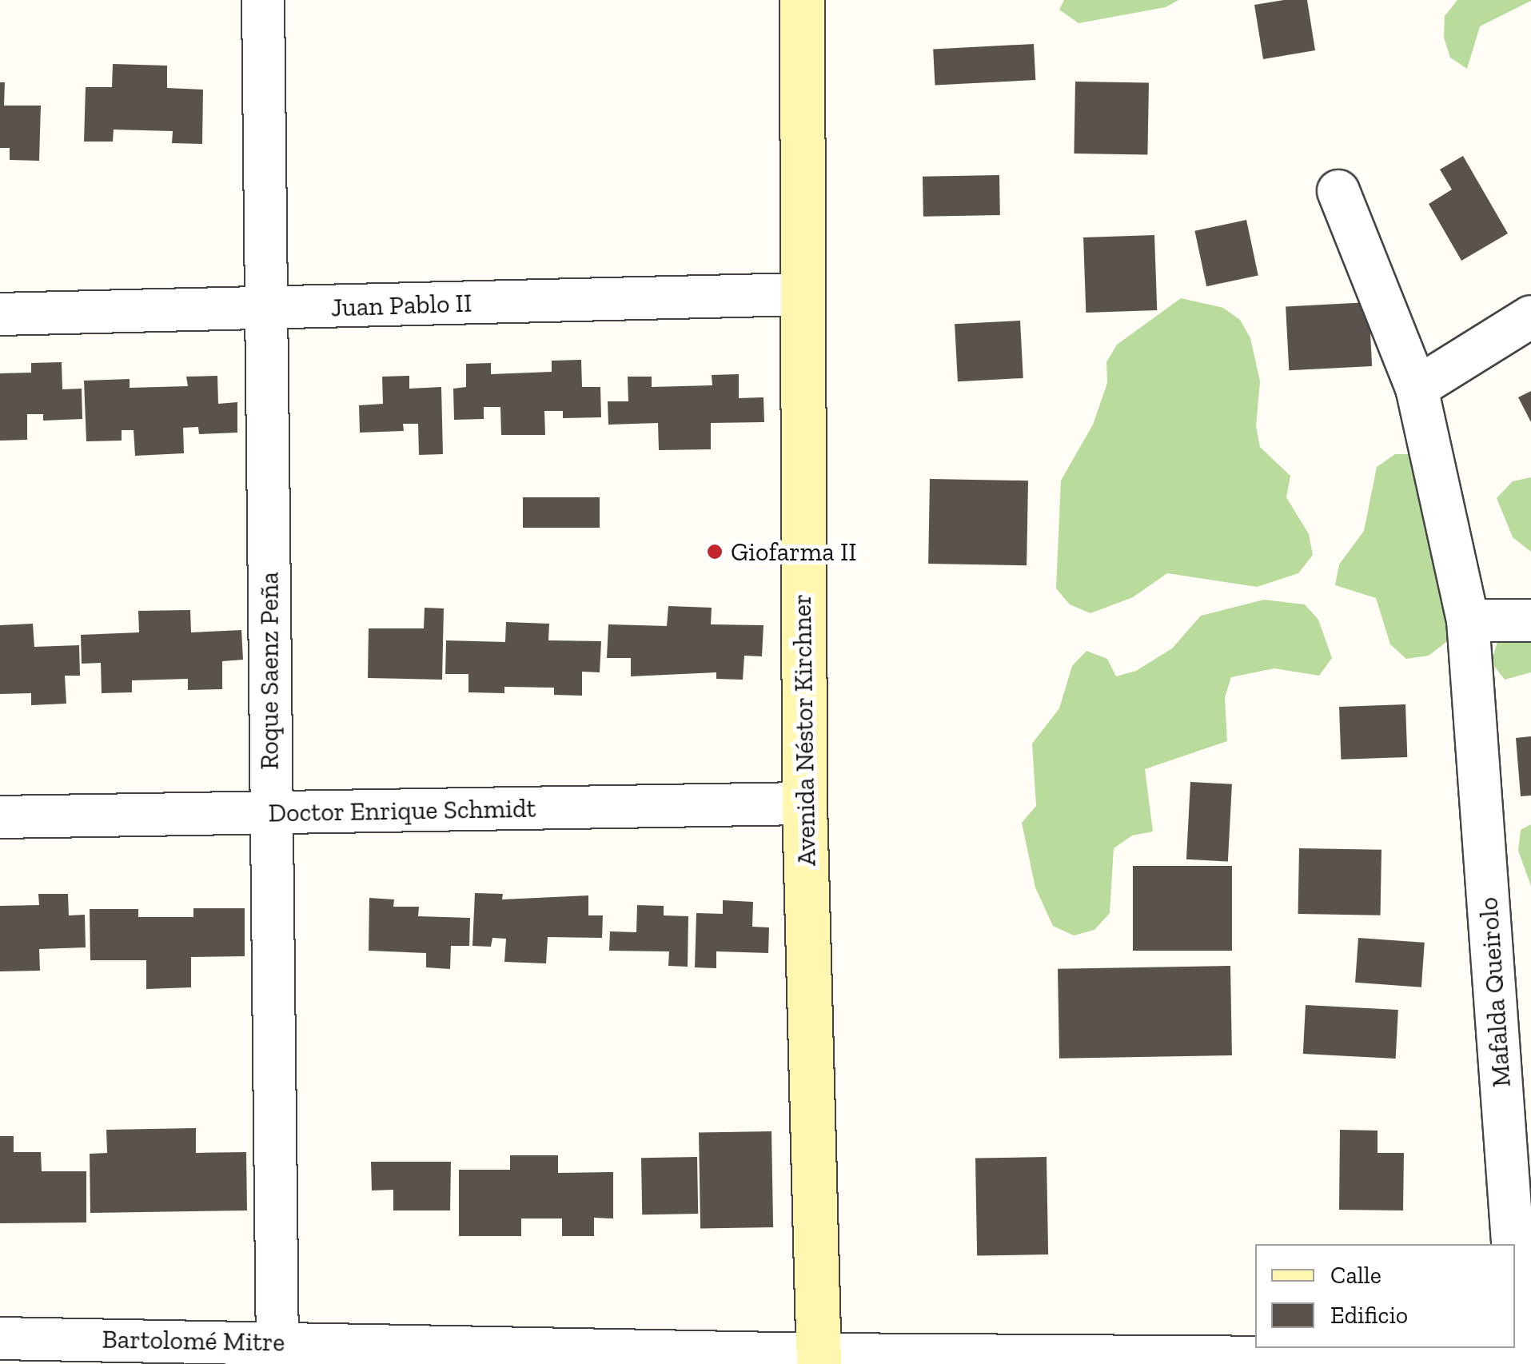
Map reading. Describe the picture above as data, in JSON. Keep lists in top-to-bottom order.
{
  "streets": {
    "main road": ["Avenida Néstor Kirchner"],
    "street": [
      "Juan Pablo II",
      "Roque Saenz Peña",
      "Doctor Enrique Schmidt",
      "Mafalda Queirolo",
      "Bartolomé Mitre"
    ]
  },
  "crossings": [
    ["Juan Pablo II", "Roque Saenz Peña"],
    ["Juan Pablo II", "Avenida Néstor Kirchner"],
    ["Roque Saenz Peña", "Doctor Enrique Schmidt"],
    ["Roque Saenz Peña", "Bartolomé Mitre"],
    ["Avenida Néstor Kirchner", "Doctor Enrique Schmidt"],
    ["Avenida Néstor Kirchner", "Bartolomé Mitre"],
    ["Mafalda Queirolo", "Bartolomé Mitre"]
  ],
  "places": ["Giofarma II"],
  "legend": ["Calle", "Edificio"]
}
